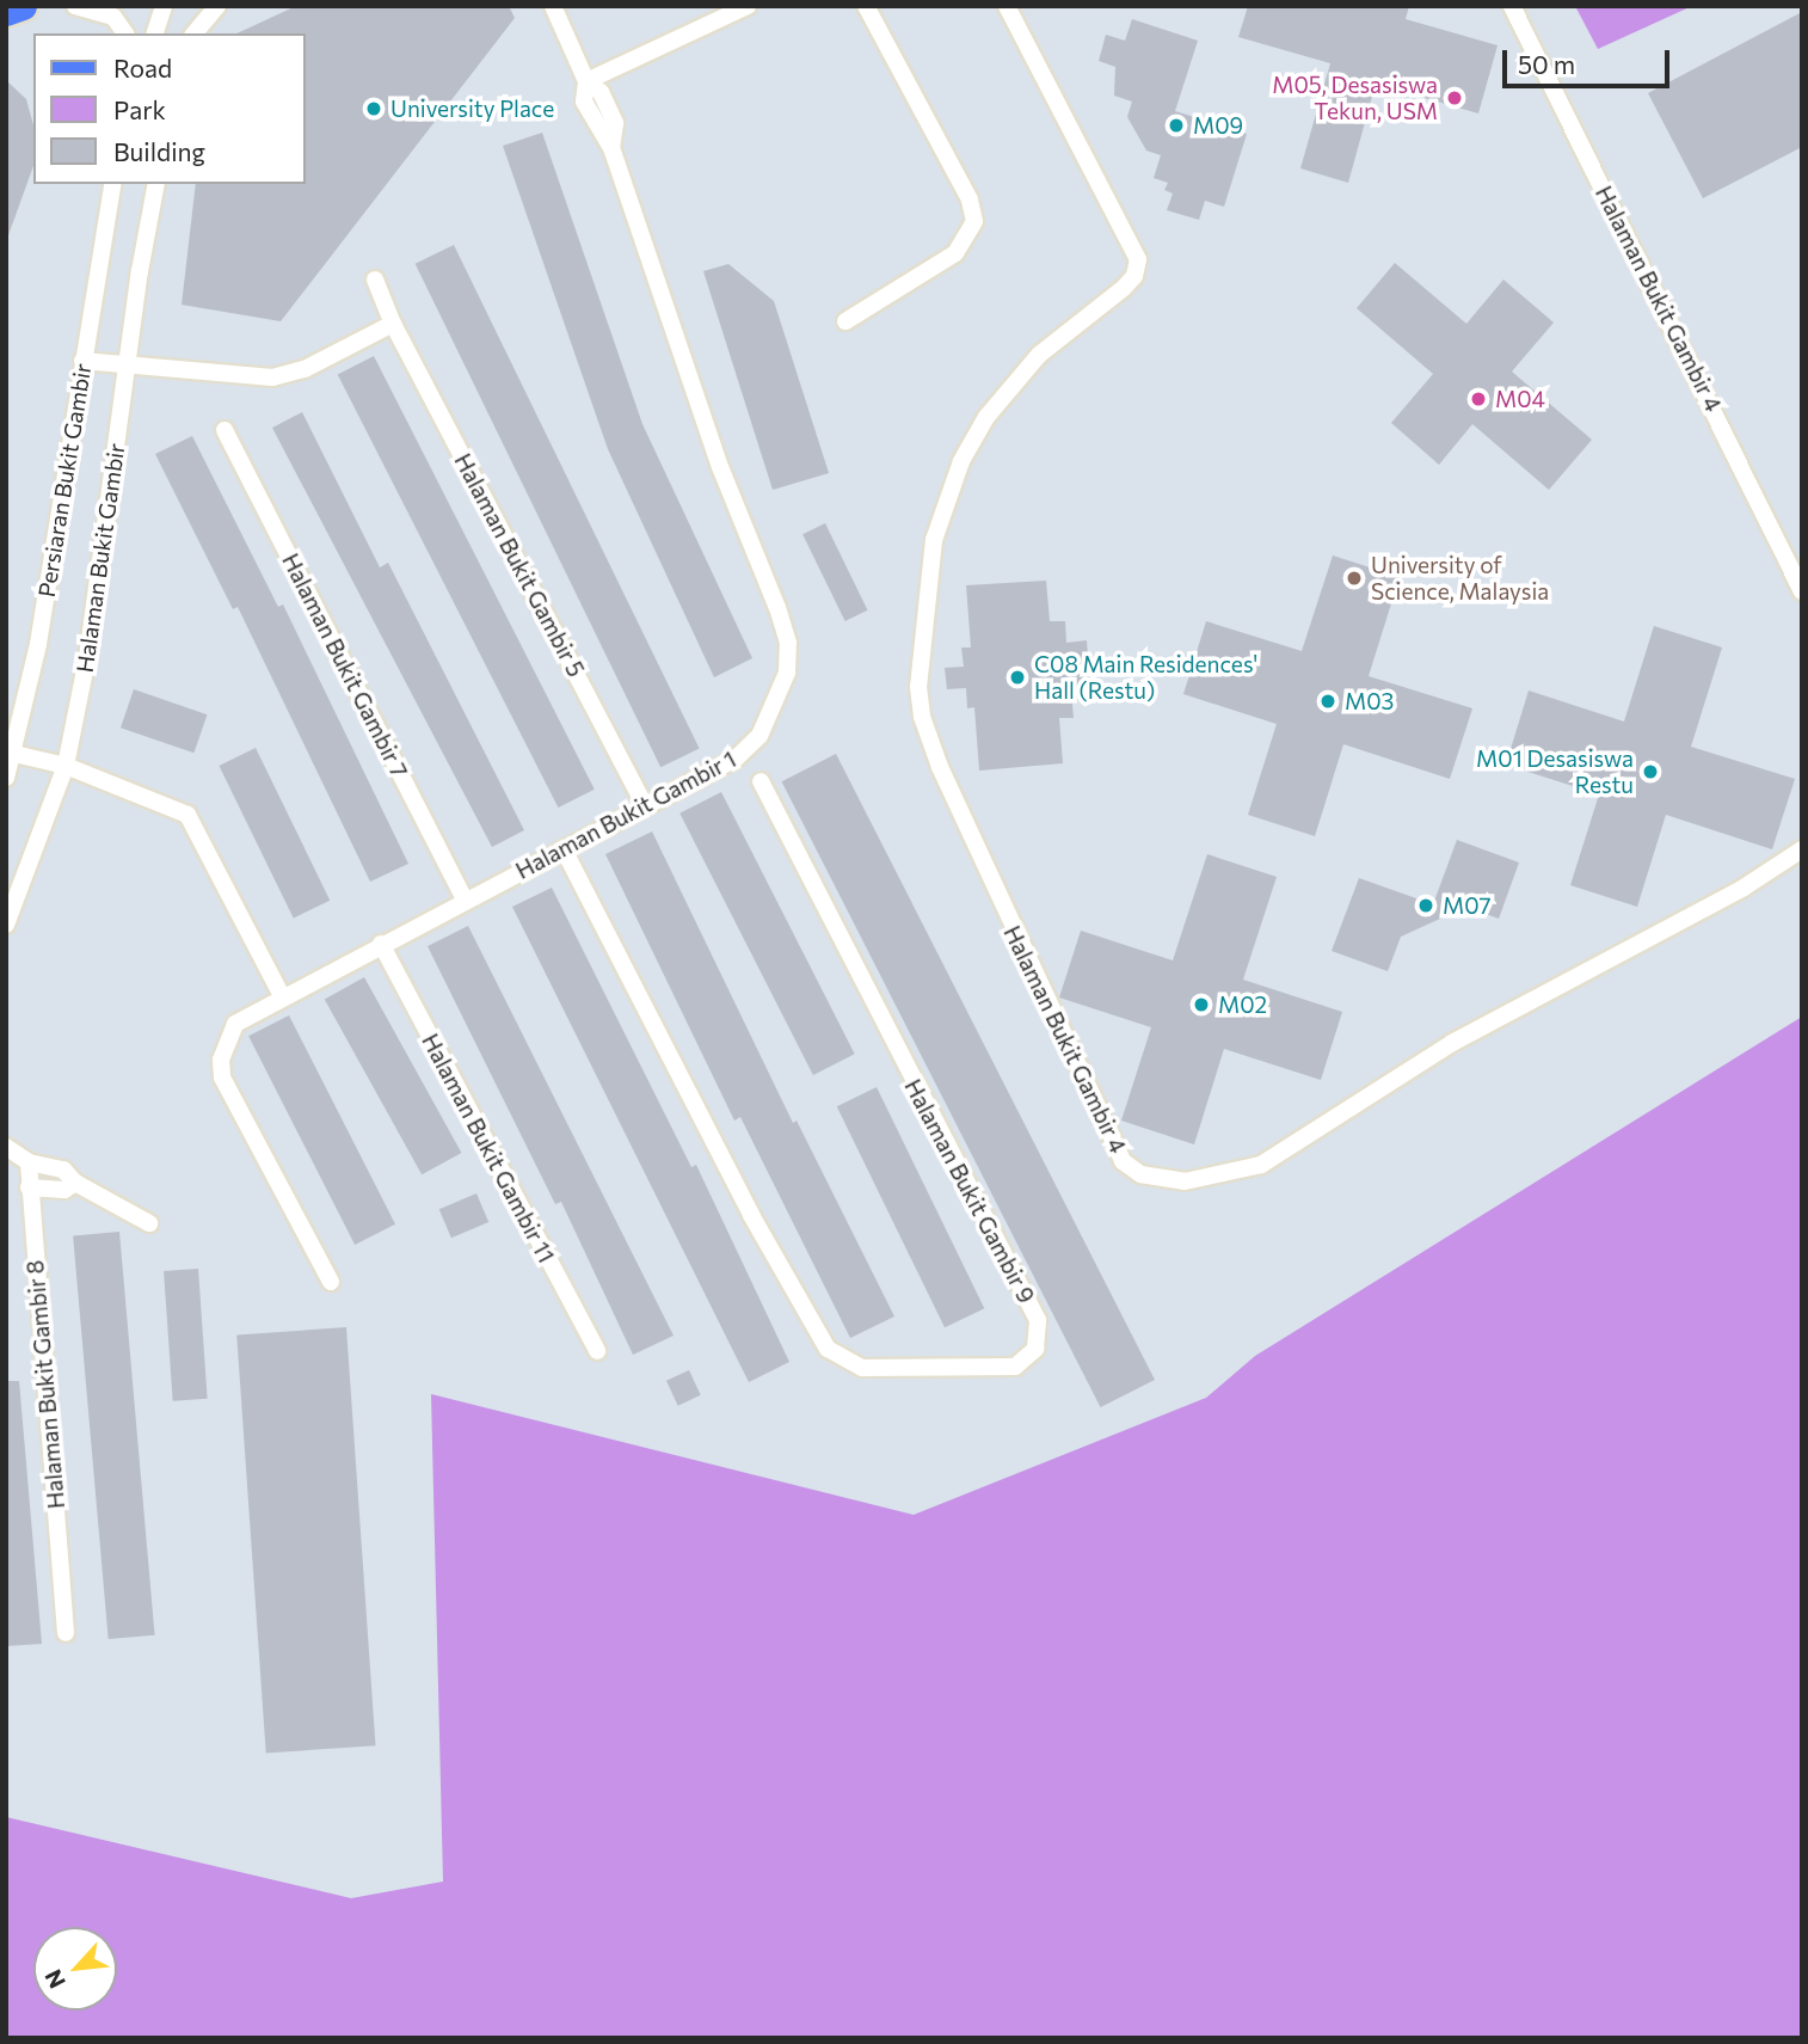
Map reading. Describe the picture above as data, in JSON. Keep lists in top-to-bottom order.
{
  "streets": {
    "street": [
      "Halaman Bukit Gambir 4",
      "Persiaran Bukit Gambir",
      "Halaman Bukit Gambir",
      "Halaman Bukit Gambir 5",
      "Halaman Bukit Gambir 7",
      "Halaman Bukit Gambir 1",
      "Halaman Bukit Gambir 11",
      "Halaman Bukit Gambir 9",
      "Halaman Bukit Gambir 8"
    ]
  },
  "crossings": [
    ["Halaman Bukit Gambir 5", "Halaman Bukit Gambir 1"],
    ["Halaman Bukit Gambir 7", "Halaman Bukit Gambir 1"],
    ["Halaman Bukit Gambir 1", "Halaman Bukit Gambir 11"],
    ["Halaman Bukit Gambir 1", "Halaman Bukit Gambir 9"]
  ],
  "places": [
    "M05, Desasiswa Tekun, USM",
    "University Place",
    "M09",
    "M04",
    "University of Science, Malaysia",
    "C08 Main Residences' Hall (Restu)",
    "M03",
    "M01 Desasiswa Restu",
    "M07",
    "M02"
  ],
  "legend": ["Road", "Park", "Building"],
  "scale_bar": "50 m",
  "north": "bottom left"
}
